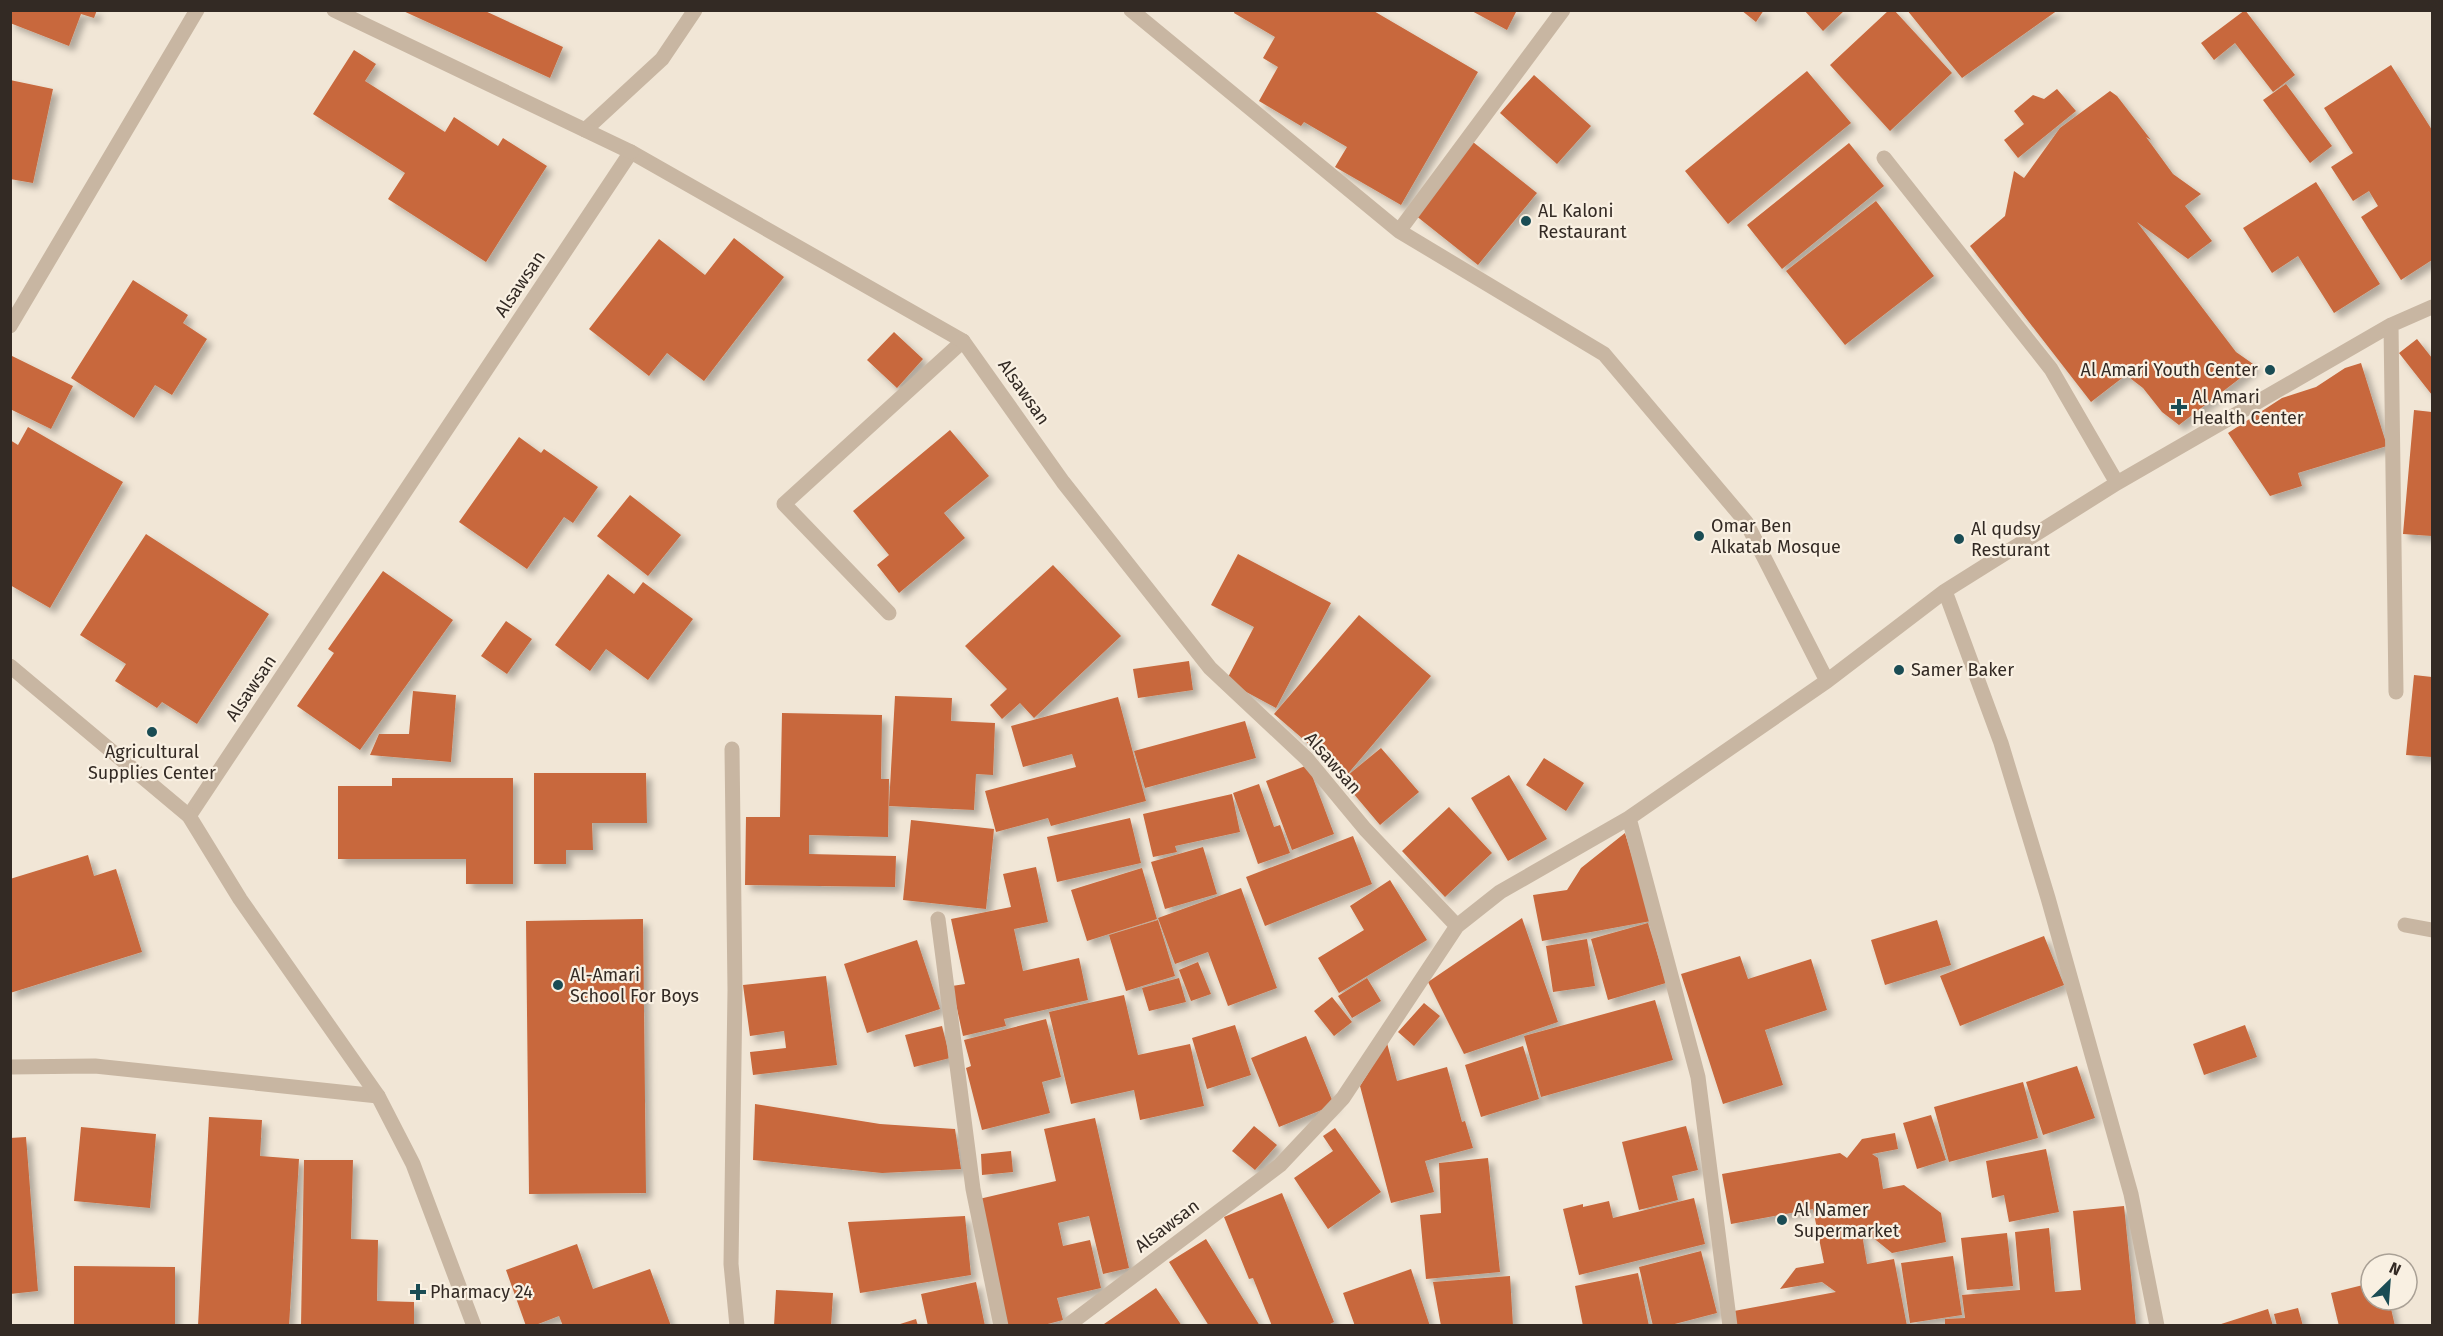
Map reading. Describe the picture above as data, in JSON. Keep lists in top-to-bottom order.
{
  "streets": {
    "street": ["Alsawsan"]
  },
  "places": {
    "other": [
      "AL Kaloni Restaurant",
      "Al Amari Youth Center",
      "Omar Ben Alkatab Mosque",
      "Al qudsy Resturant",
      "Samer Baker",
      "Agricultural Supplies Center",
      "Al-Amari School For Boys",
      "Al Namer Supermarket"
    ],
    "health": ["Al Amari Health Center", "Pharmacy 24"]
  },
  "north": "top right"
}
